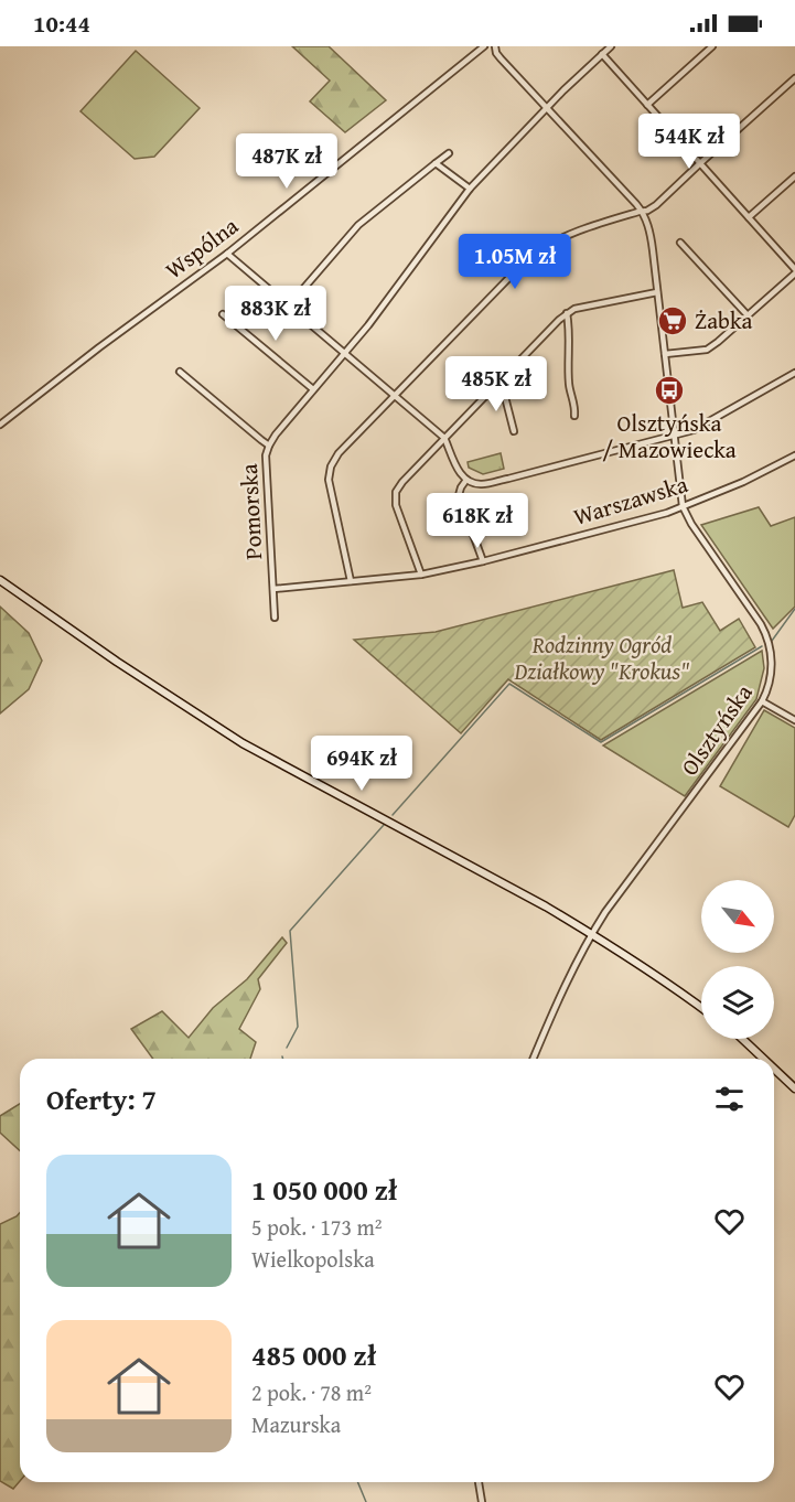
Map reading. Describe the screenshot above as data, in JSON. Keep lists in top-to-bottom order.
{
  "streets": {
    "street": [
      "Wspólna",
      "Warszawska",
      "Pomorska",
      "Olsztyńska"
    ]
  },
  "crossings": [
    ["Warszawska", "Pomorska"],
    ["Warszawska", "Olsztyńska"],
    ["Pomorska", "Olsztyńska"]
  ],
  "parks": ["Rodzinny Ogród Działkowy \"Krokus\""],
  "places": {
    "supermarket": ["Żabka"],
    "bus stop": ["Olsztyńska / Mazowiecka"]
  },
  "north": "bottom right",
  "page": {
    "status": "10:44",
    "price": [
      "544K zł",
      "487K zł",
      "1.05M zł",
      "883K zł",
      "485K zł",
      "618K zł",
      "694K zł"
    ],
    "heading": "Oferty: 7",
    "list": [
      {
        "name": "1 050 000 zł",
        "note": "5 pok. · 173 m² · Wielkopolska"
      },
      {
        "name": "485 000 zł",
        "note": "2 pok. · 78 m² · Mazurska"
      }
    ]
  }
}
